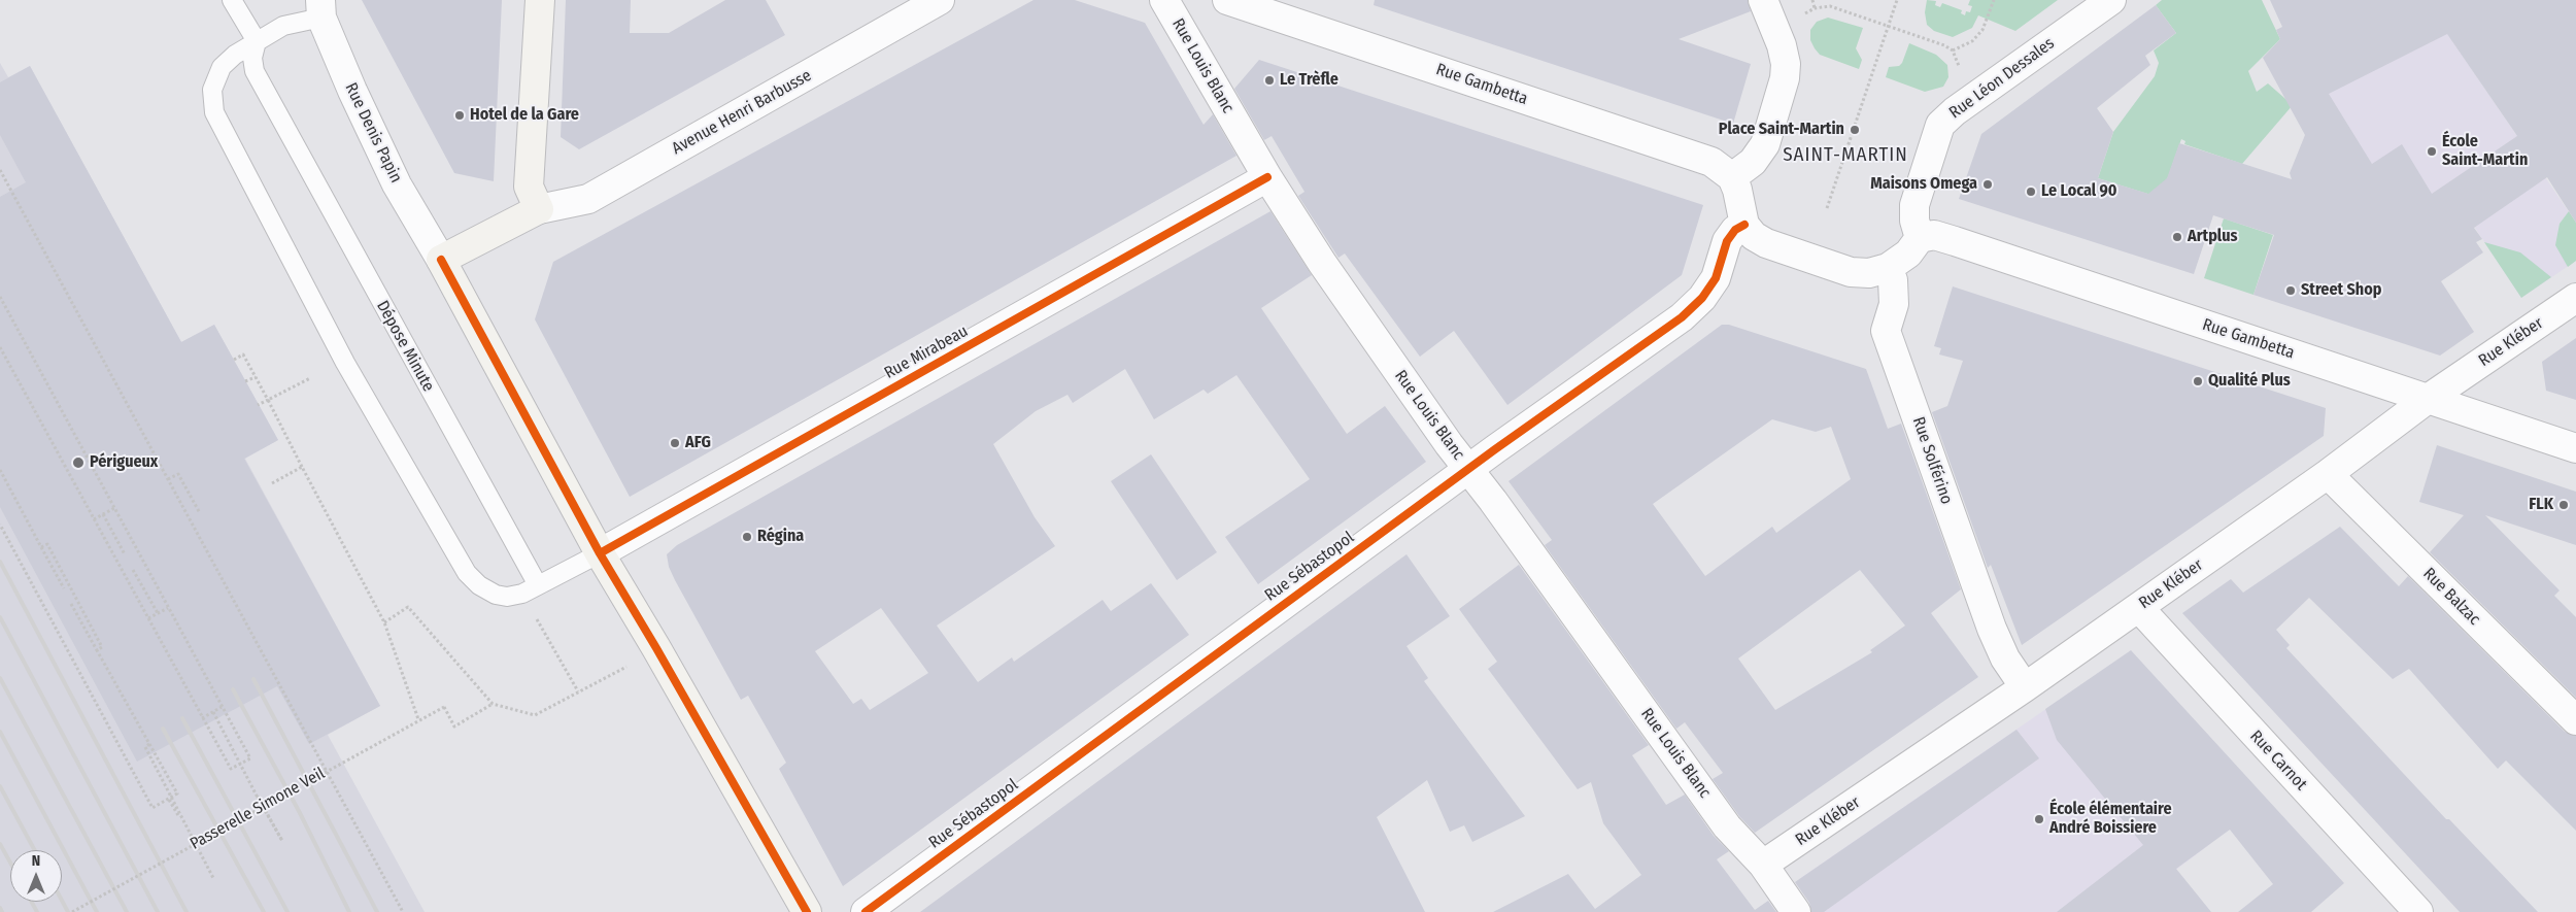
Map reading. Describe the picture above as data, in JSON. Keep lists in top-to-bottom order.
{
  "streets": {
    "street": [
      "Rue Louis Blanc",
      "Rue Léon Dessales",
      "Rue Gambetta",
      "Avenue Henri Barbusse",
      "Rue Denis Papin",
      "Rue Kléber",
      "Rue Mirabeau",
      "Rue Solférino",
      "Rue Sébastopol",
      "Rue Balzac",
      "Rue Carnot"
    ],
    "lane": ["Dépose Minute"],
    "path": ["Passerelle Simone Veil"]
  },
  "crossings": [
    ["Rue Louis Blanc", "Rue Kléber"],
    ["Rue Louis Blanc", "Rue Mirabeau"],
    ["Rue Louis Blanc", "Rue Sébastopol"],
    ["Rue Léon Dessales", "Rue Gambetta"],
    ["Rue Gambetta", "Rue Kléber"],
    ["Rue Kléber", "Rue Solférino"],
    ["Rue Kléber", "Rue Balzac"],
    ["Rue Kléber", "Rue Carnot"]
  ],
  "districts": ["SAINT-MARTIN"],
  "places": [
    "Le Trèfle",
    "Hotel de la Gare",
    "Place Saint-Martin",
    "École Saint-Martin",
    "Maisons Omega",
    "Le Local 90",
    "Artplus",
    "Street Shop",
    "Qualité Plus",
    "AFG",
    "Périgueux",
    "FLK",
    "Régina",
    "École élémentaire André Boissiere"
  ],
  "north": "top"
}
